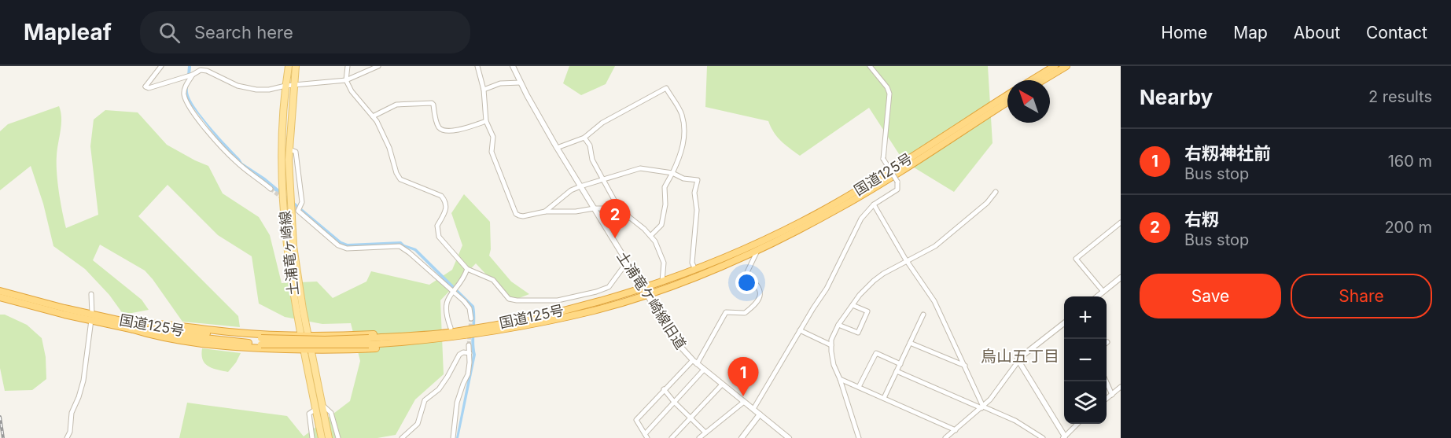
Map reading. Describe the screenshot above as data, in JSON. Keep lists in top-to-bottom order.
{
  "streets": {
    "highway": ["国道125号"],
    "main road": ["土浦竜ヶ崎線"],
    "street": ["土浦竜ケ崎線旧道"]
  },
  "crossings": [
    ["国道125号", "土浦竜ケ崎線旧道"]
  ],
  "districts": ["烏山五丁目"],
  "north": "top left",
  "page": {
    "header": "Mapleaf",
    "search": "Search here",
    "nav": [
      "Home",
      "Map",
      "About",
      "Contact"
    ],
    "heading": ["Nearby", "2 results"],
    "list": [
      {
        "mark": "1",
        "name": "右籾神社前",
        "note": "Bus stop",
        "value": "160 m"
      },
      {
        "mark": "2",
        "name": "右籾",
        "note": "Bus stop",
        "value": "200 m"
      }
    ],
    "pins": ["2", "1"],
    "buttons": ["Save", "Share"],
    "map_buttons": ["+", "−"]
  }
}
